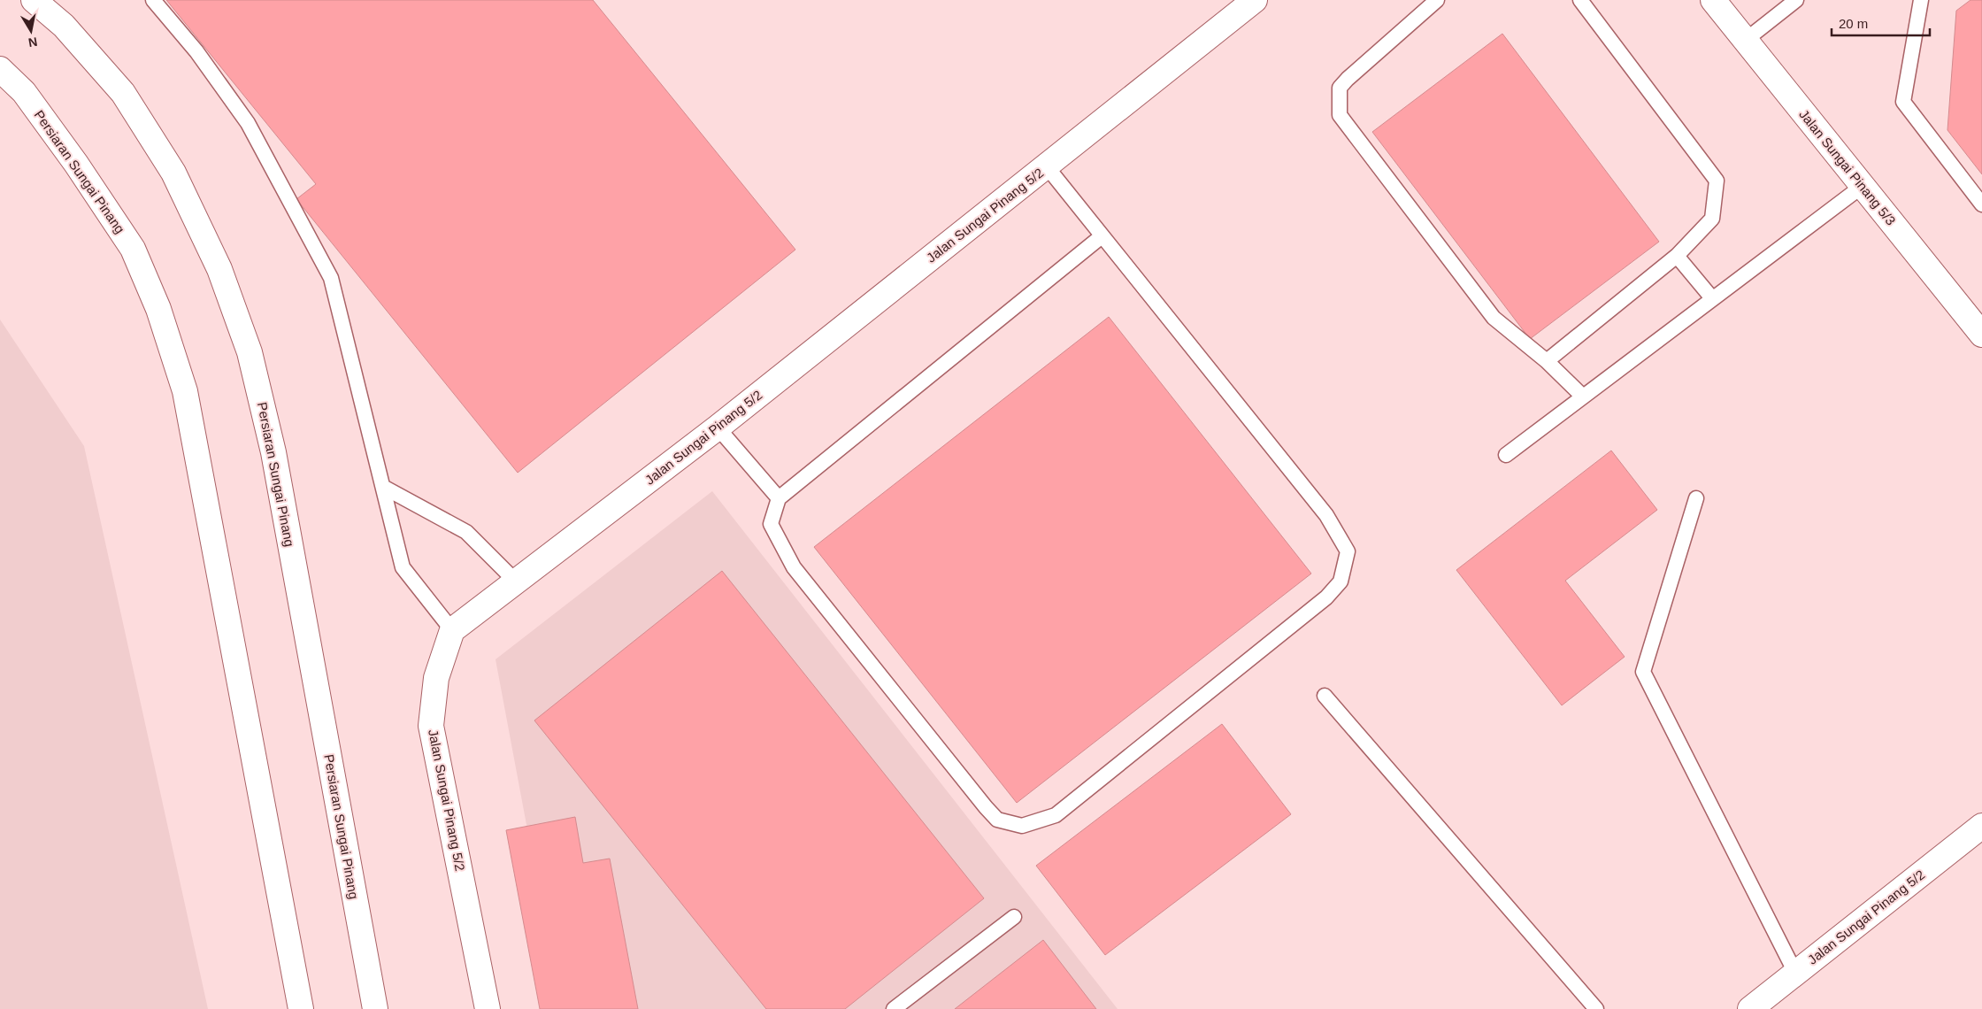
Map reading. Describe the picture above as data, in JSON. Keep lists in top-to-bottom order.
{
  "streets": {
    "street": ["Jalan Sungai Pinang 5/3", "Persiaran Sungai Pinang", "Jalan Sungai Pinang 5/2"]
  },
  "scale_bar": "20 m",
  "north": "bottom"
}
